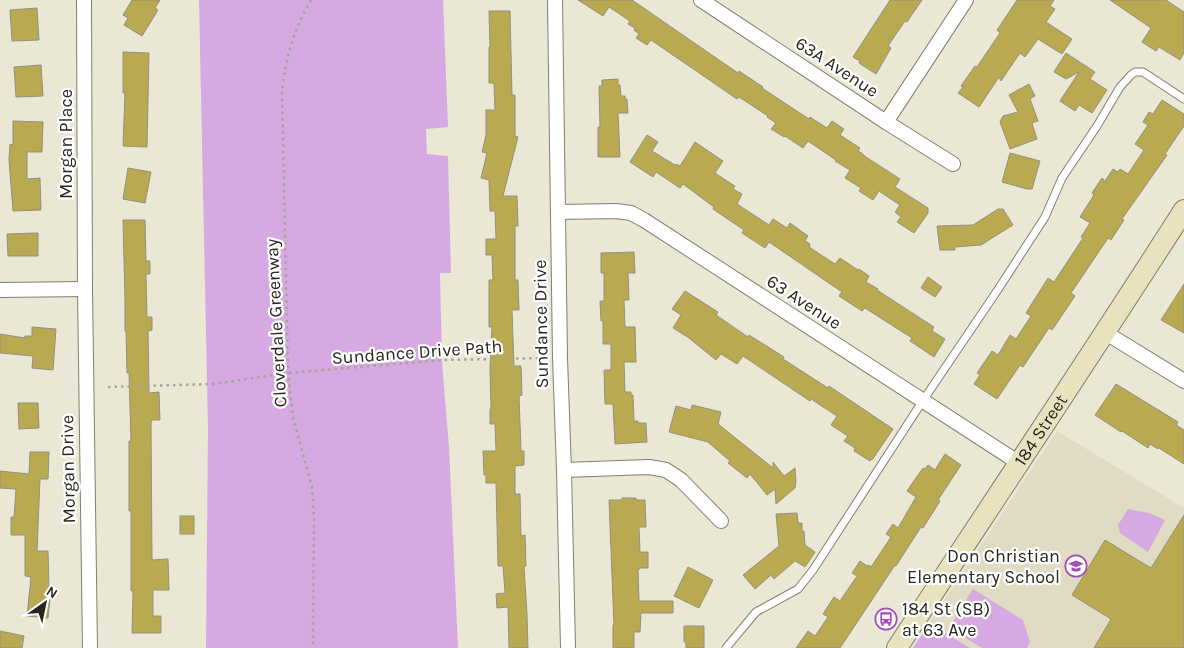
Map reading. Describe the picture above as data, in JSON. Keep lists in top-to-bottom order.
{
  "streets": {
    "main road": ["184 Street"],
    "street": [
      "63A Avenue",
      "Morgan Place",
      "63 Avenue",
      "Sundance Drive",
      "Morgan Drive"
    ],
    "path": ["Cloverdale Greenway", "Sundance Drive Path"]
  },
  "crossings": [
    ["Morgan Place", "Morgan Drive"],
    ["63 Avenue", "Sundance Drive"],
    ["63 Avenue", "184 Street"],
    ["Cloverdale Greenway", "Sundance Drive Path"]
  ],
  "places": {
    "school or university": ["Don Christian Elementary School"],
    "bus stop": ["184 St (SB) at 63 Ave"]
  },
  "north": "top right"
}
